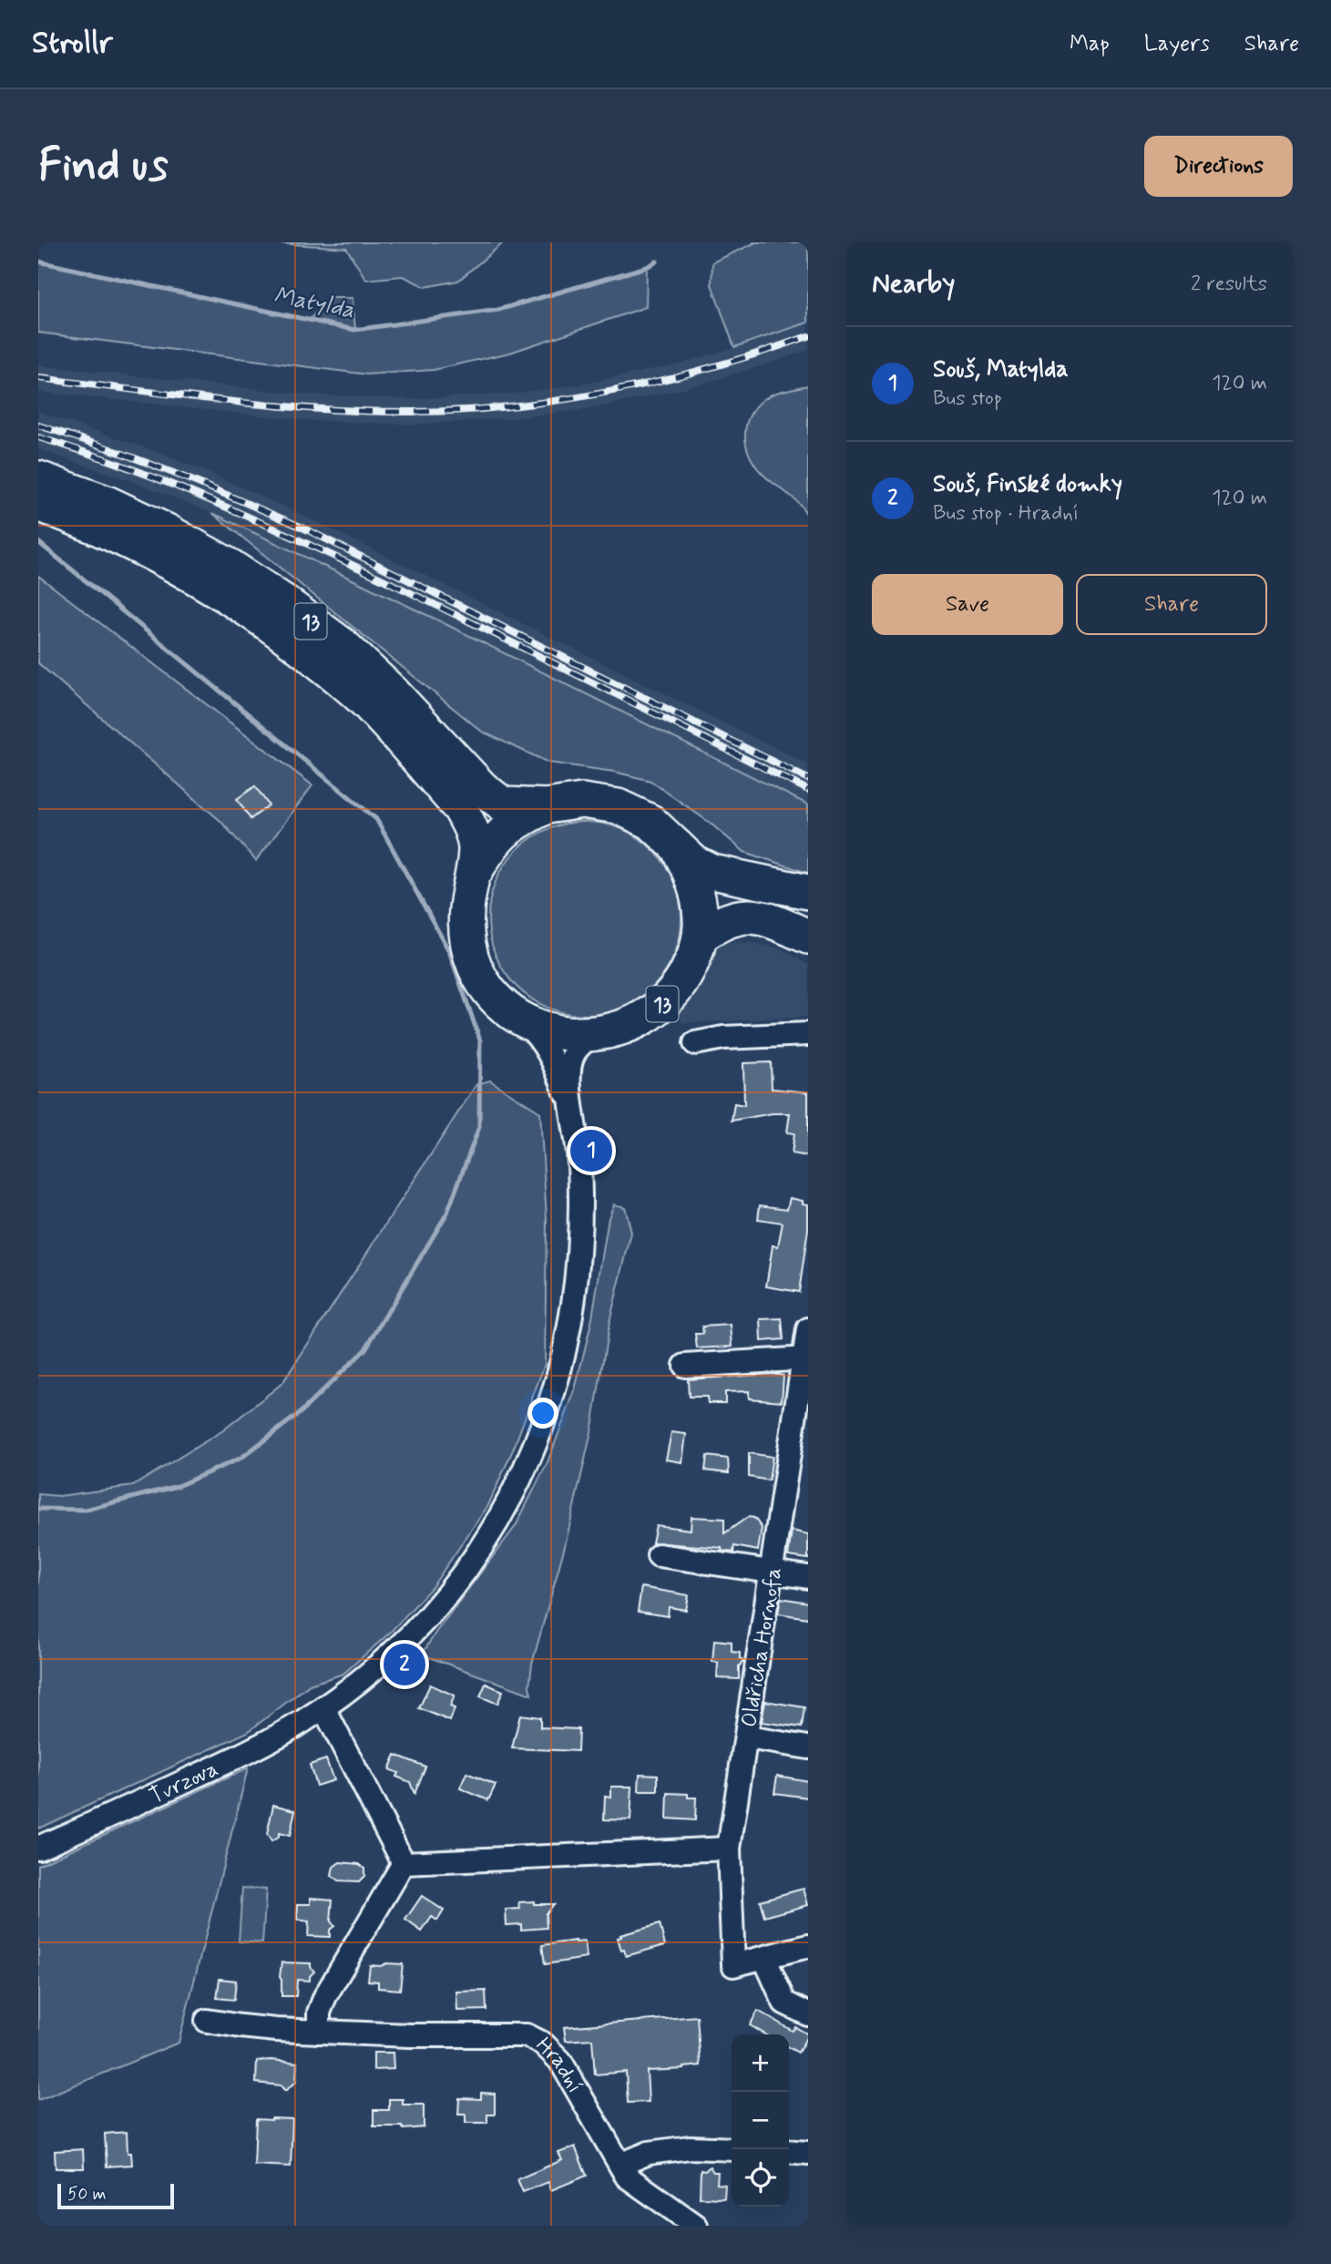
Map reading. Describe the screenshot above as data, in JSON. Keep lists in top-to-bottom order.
{
  "streets": {
    "highway": ["13"],
    "street": ["Oldřicha Hornofa", "Tvrzova", "Hradní"]
  },
  "water": ["Matylda"],
  "scale_bar": "50 m",
  "page": {
    "header": "Strollr",
    "nav": ["Map", "Layers", "Share"],
    "buttons": [
      "Directions",
      ["Save", "Share"]
    ],
    "title": "Find us",
    "heading": ["Nearby", "2 results"],
    "list": [
      {
        "mark": "1",
        "name": "Souš, Matylda",
        "note": "Bus stop",
        "value": "120 m"
      },
      {
        "mark": "2",
        "name": "Souš, Finské domky",
        "note": "Bus stop · Hradní",
        "value": "120 m"
      }
    ],
    "pins": ["1", "2"],
    "map_buttons": ["+", "−"],
    "scale": "50 m"
  }
}
